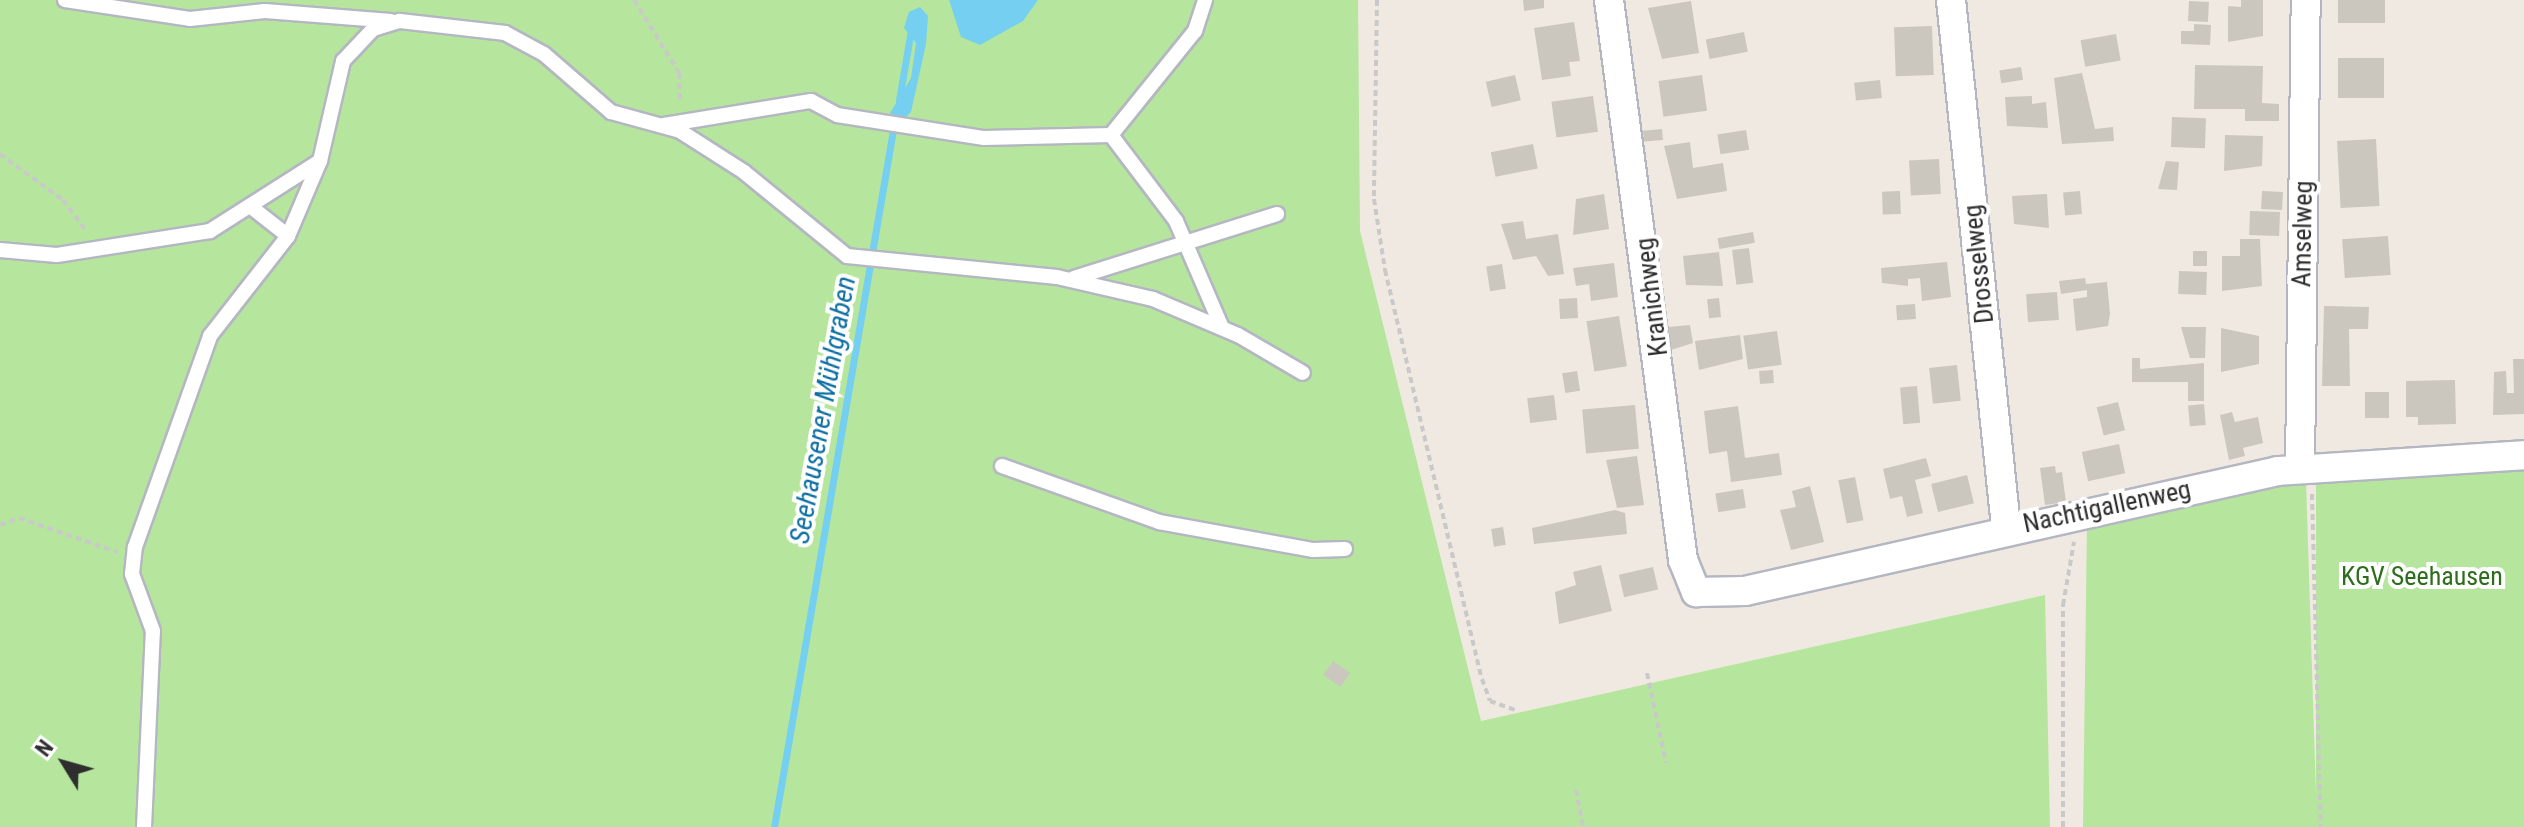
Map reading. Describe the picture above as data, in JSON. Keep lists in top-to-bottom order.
{
  "streets": {
    "street": [
      "Amselweg",
      "Drosselweg",
      "Kranichweg",
      "Nachtigallenweg"
    ]
  },
  "crossings": [
    ["Amselweg", "Nachtigallenweg"],
    ["Drosselweg", "Nachtigallenweg"],
    ["Kranichweg", "Nachtigallenweg"]
  ],
  "water": ["Seehausener Mühlgraben"],
  "parks": ["KGV Seehausen"],
  "north": "top left"
}
